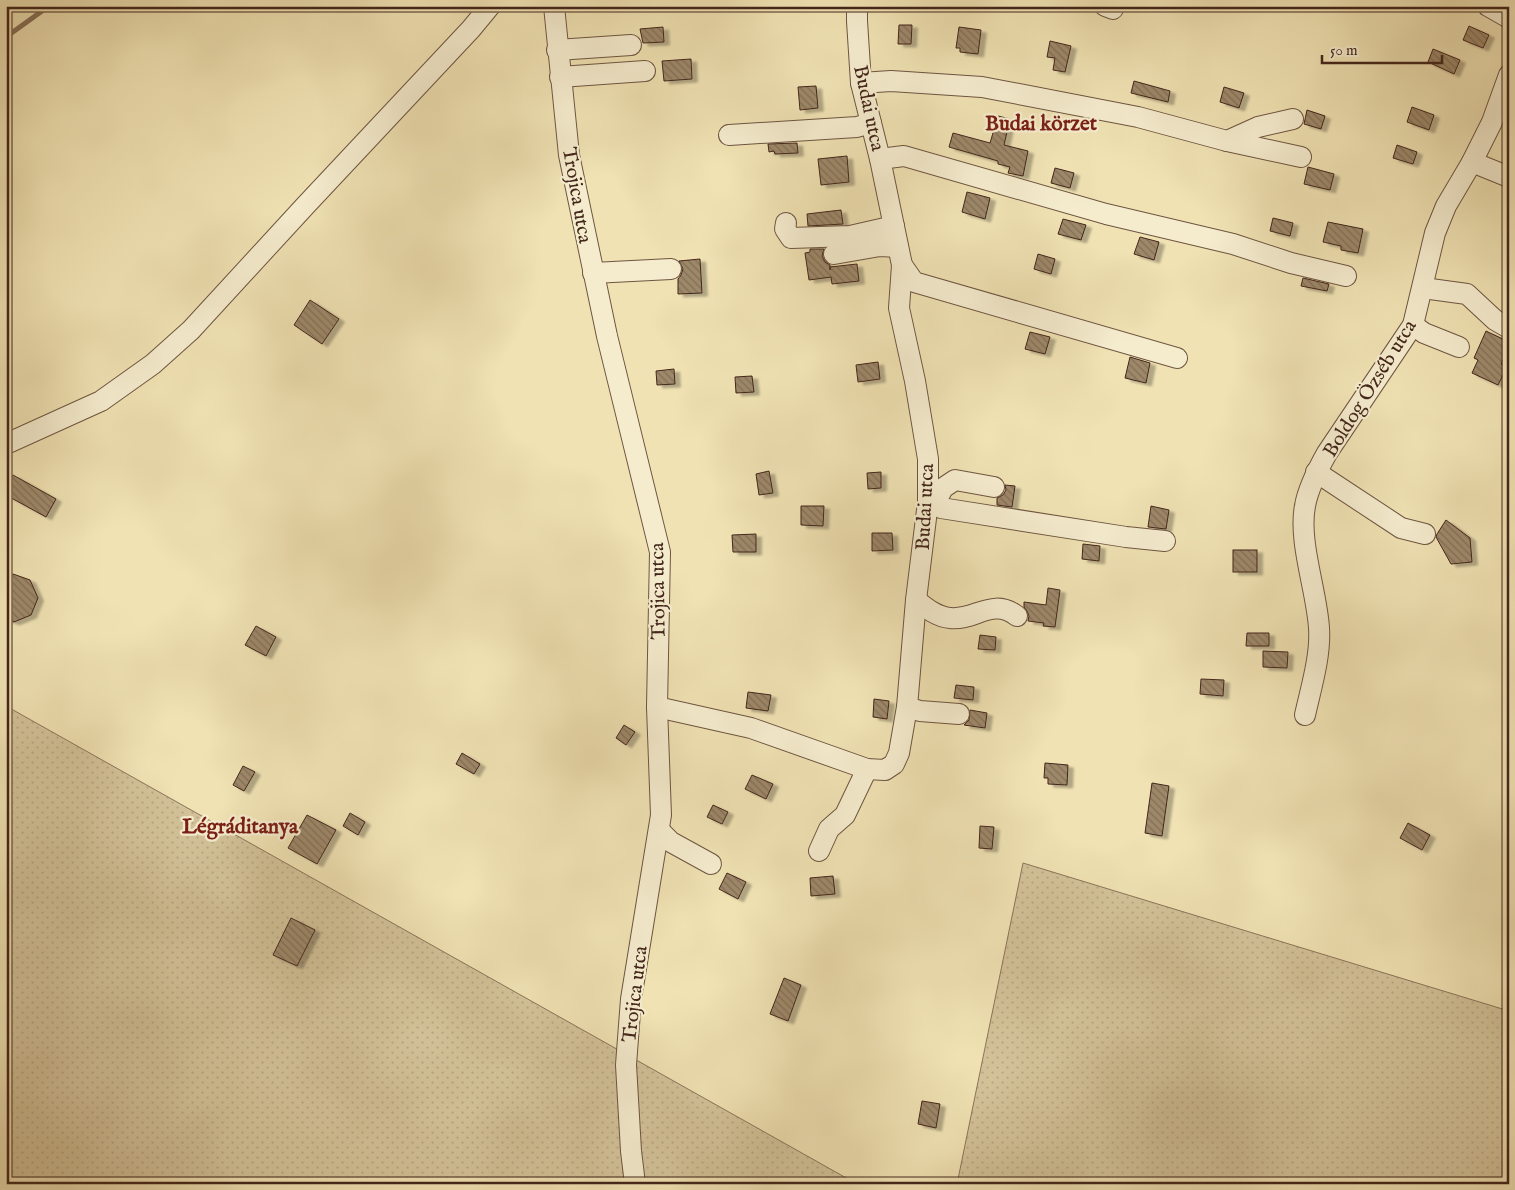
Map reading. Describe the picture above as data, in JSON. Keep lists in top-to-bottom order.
{
  "streets": {
    "street": ["Budai utca", "Trojica utca", "Boldog Özséb utca"]
  },
  "crossings": [
    ["Budai utca", "Trojica utca"]
  ],
  "districts": ["Budai körzet", "Légráditanya"],
  "scale_bar": "50 m"
}
